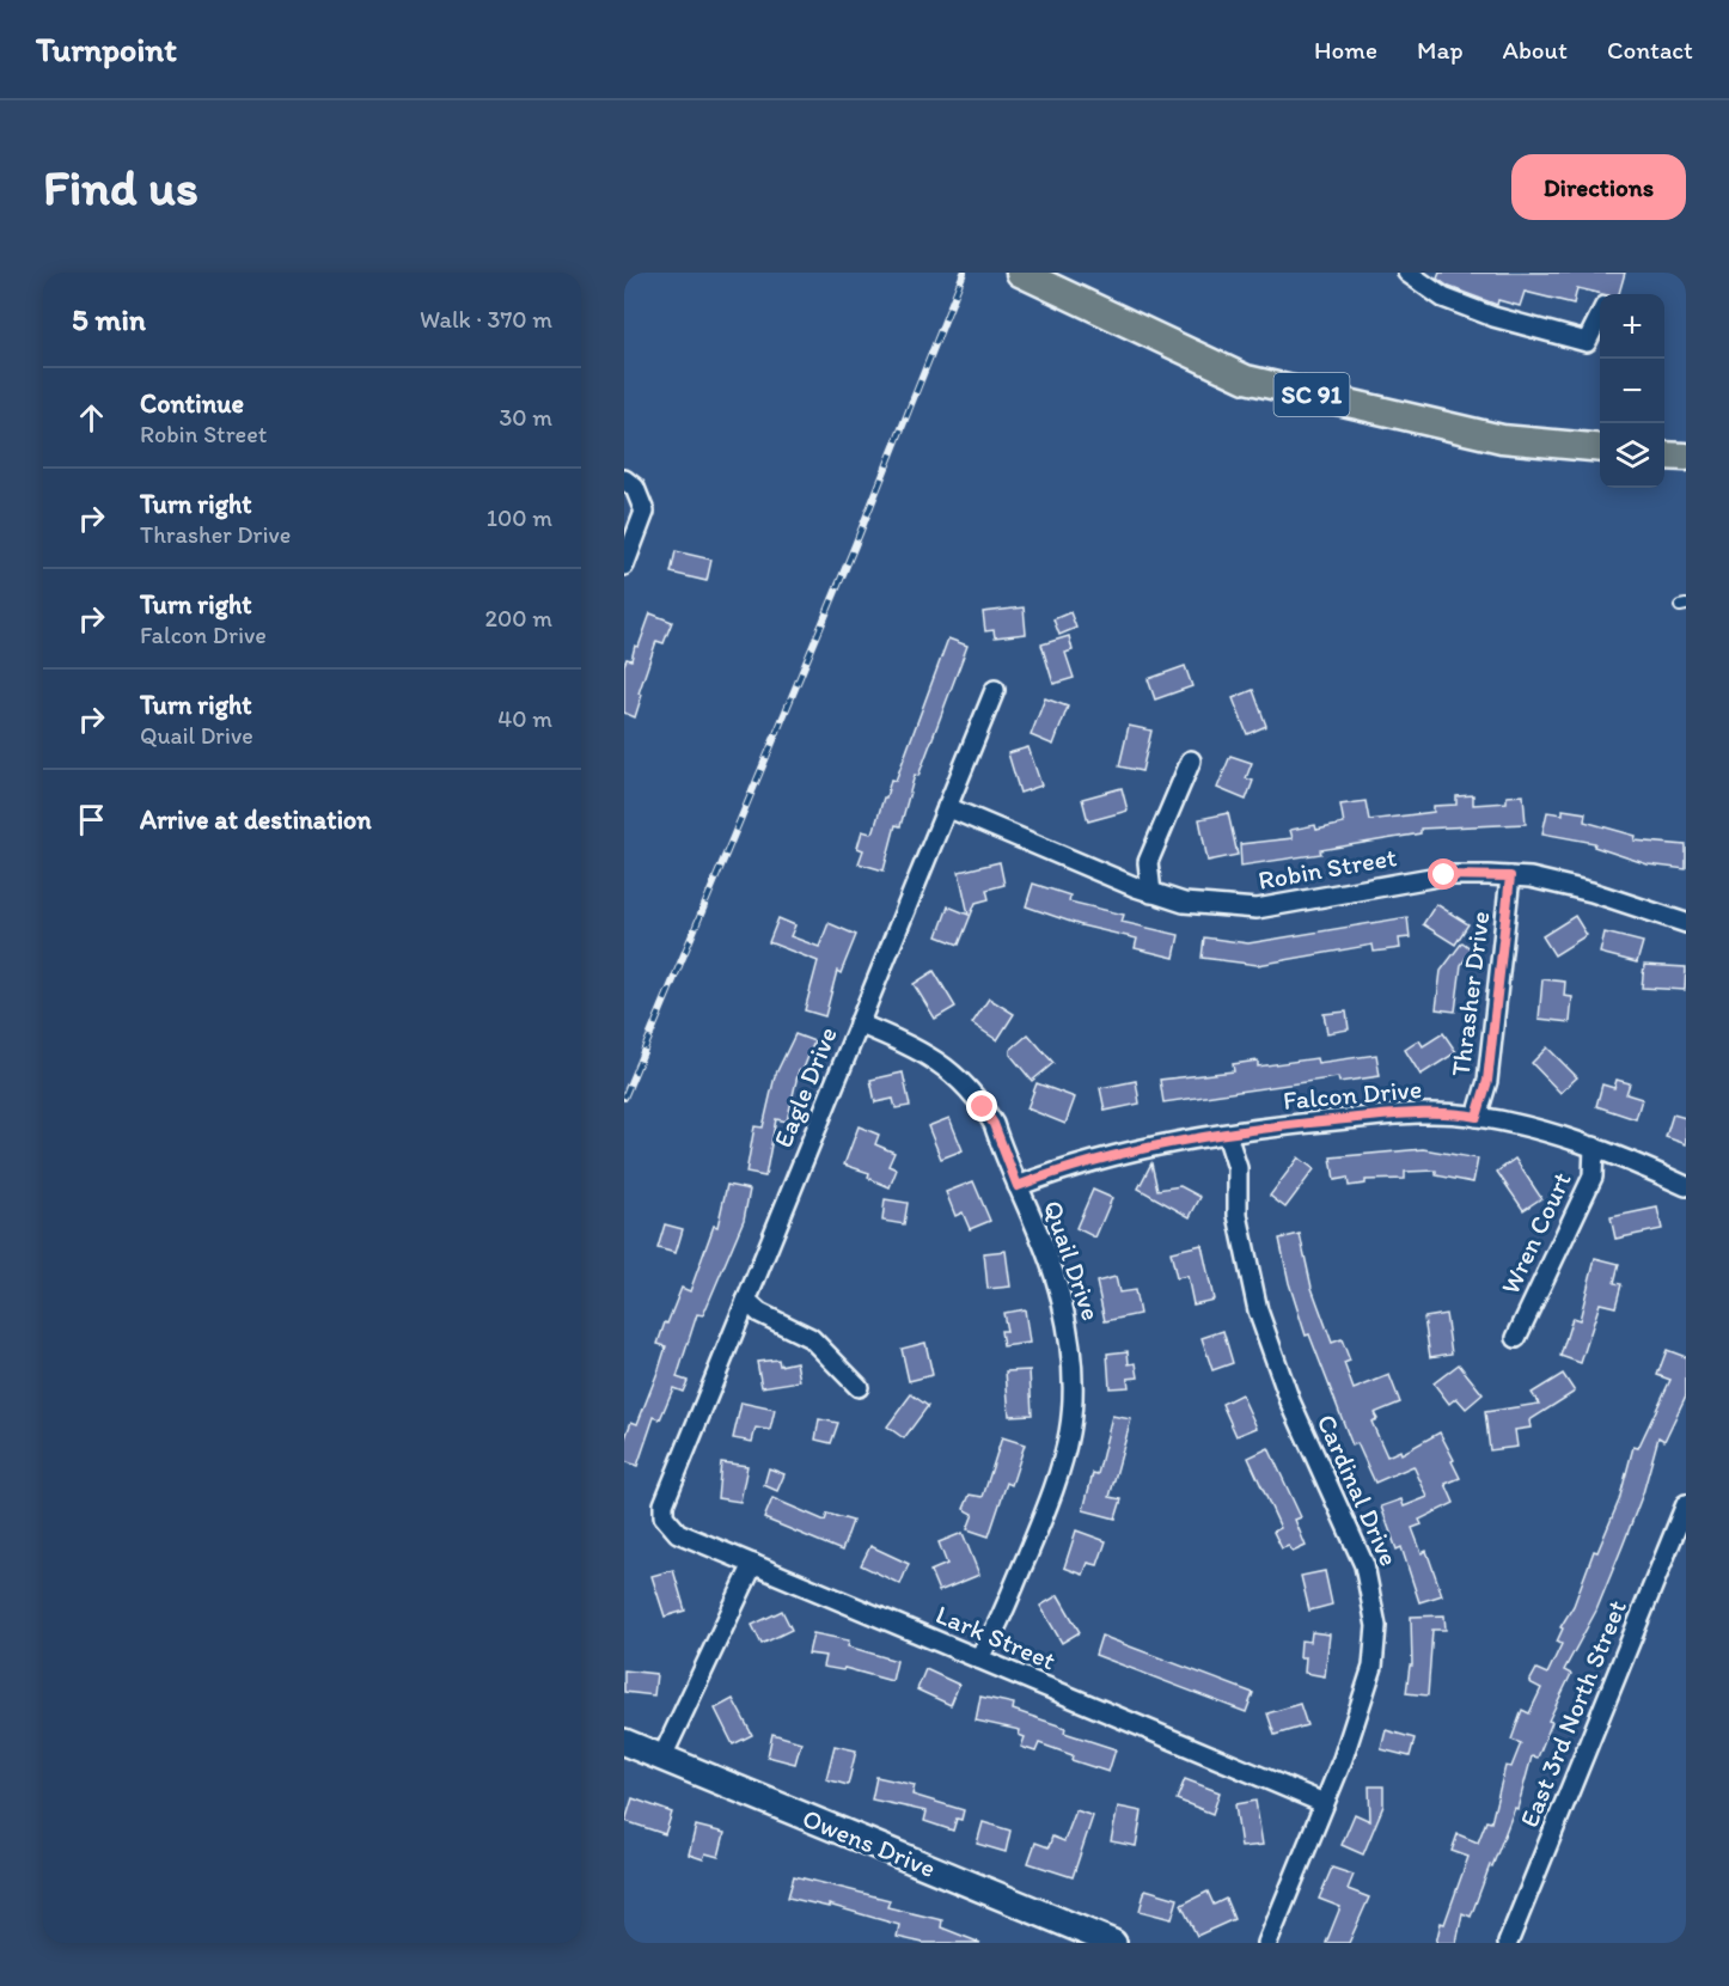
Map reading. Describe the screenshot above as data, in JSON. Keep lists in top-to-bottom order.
{
  "streets": {
    "main road": ["SC 91"],
    "street": [
      "Robin Street",
      "Thrasher Drive",
      "Eagle Drive",
      "Falcon Drive",
      "Wren Court",
      "Quail Drive",
      "Cardinal Drive",
      "Lark Street",
      "East 3rd North Street",
      "Owens Drive"
    ]
  },
  "crossings": [
    ["Robin Street", "Thrasher Drive"],
    ["Robin Street", "Eagle Drive"],
    ["Thrasher Drive", "Falcon Drive"],
    ["Eagle Drive", "Quail Drive"],
    ["Eagle Drive", "Lark Street"],
    ["Falcon Drive", "Wren Court"],
    ["Falcon Drive", "Quail Drive"],
    ["Falcon Drive", "Cardinal Drive"],
    ["Quail Drive", "Lark Street"],
    ["Cardinal Drive", "Lark Street"]
  ],
  "page": {
    "header": "Turnpoint",
    "nav": [
      "Home",
      "Map",
      "About",
      "Contact"
    ],
    "buttons": "Directions",
    "title": "Find us",
    "heading": ["5 min", "Walk · 370 m"],
    "map_buttons": ["+", "−"],
    "list": [
      ["Continue", "Robin Street", "30 m"],
      ["Turn right", "Thrasher Drive", "100 m"],
      ["Turn right", "Falcon Drive", "200 m"],
      ["Turn right", "Quail Drive", "40 m"],
      "Arrive at destination"
    ]
  }
}
